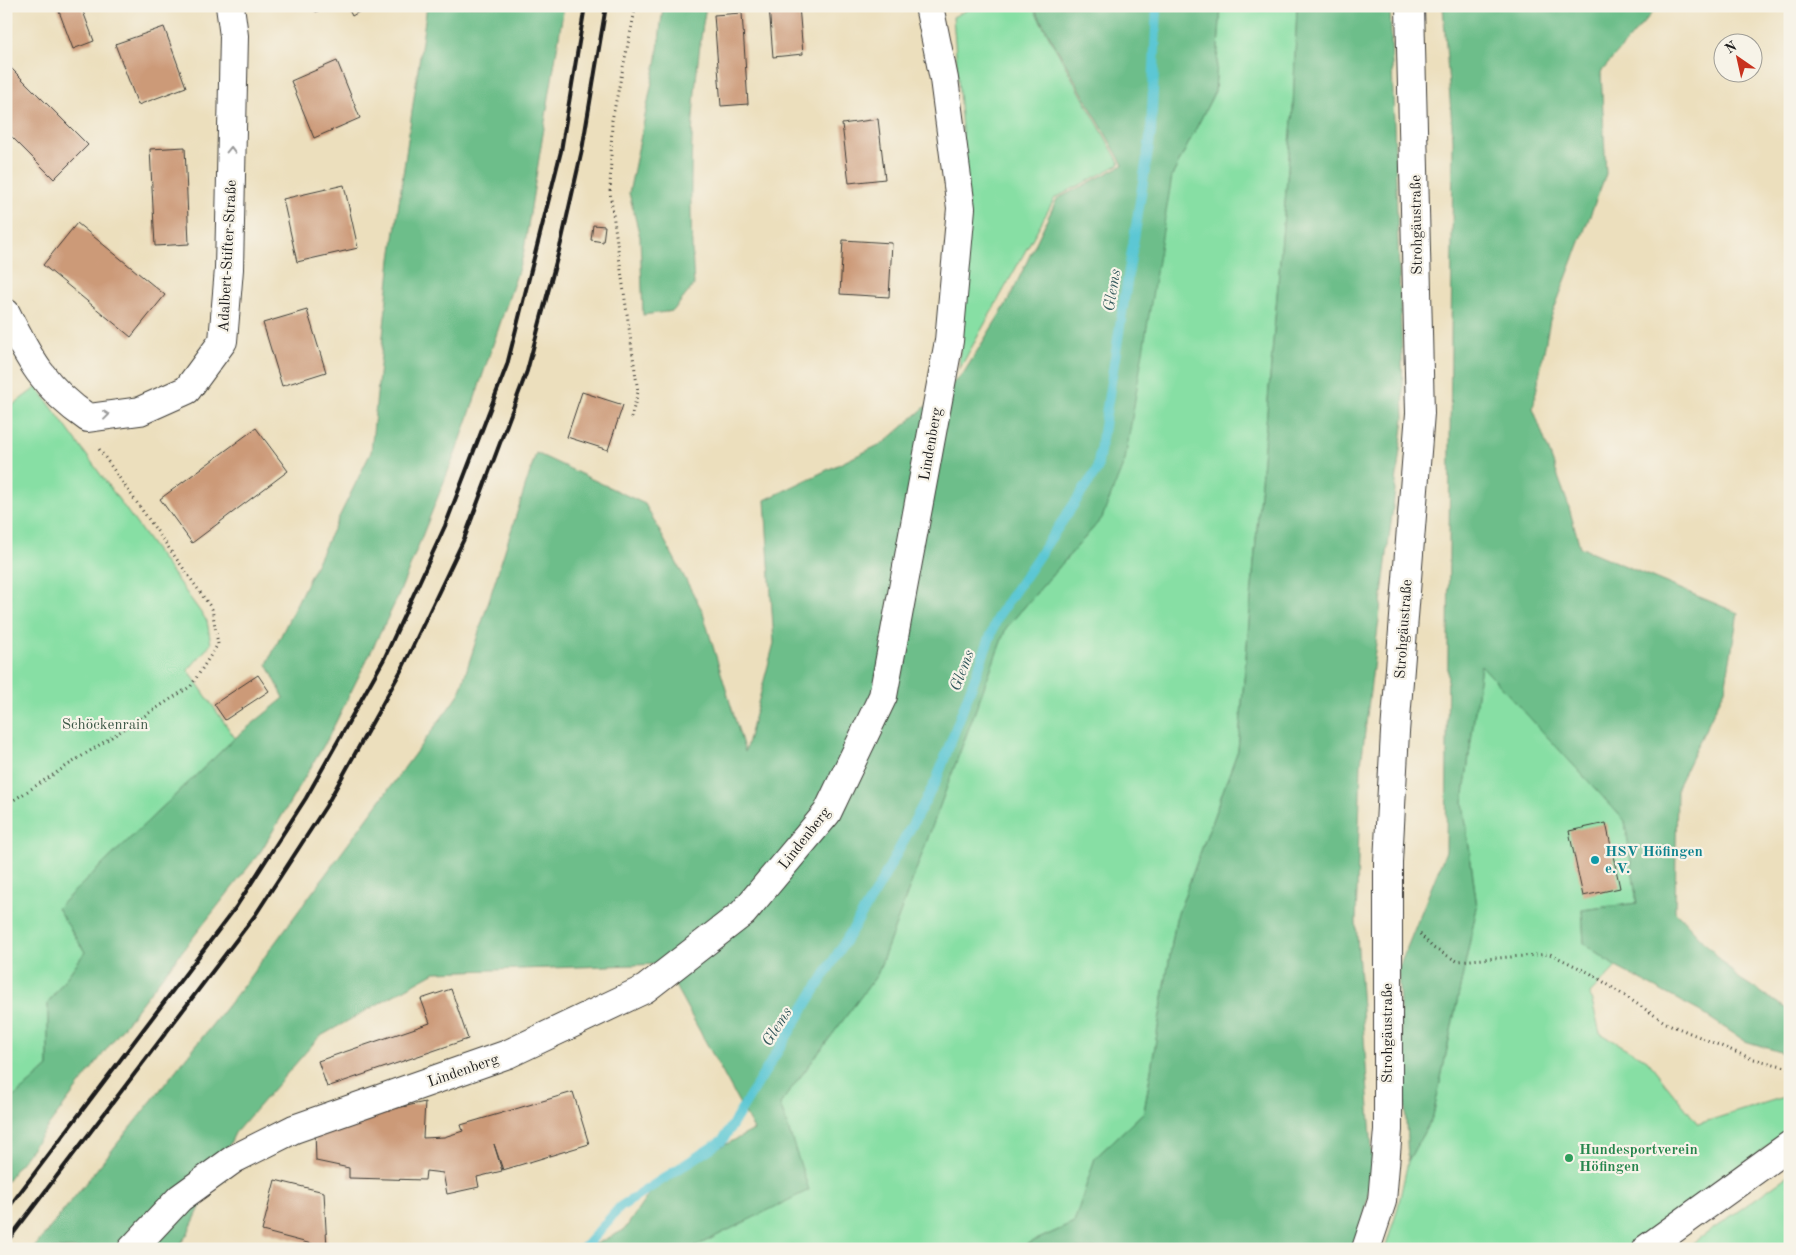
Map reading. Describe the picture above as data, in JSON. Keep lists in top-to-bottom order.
{
  "streets": {
    "main road": ["Strohgäustraße", "Adalbert-Stifter-Straße", "Lindenberg"]
  },
  "one_way": ["Adalbert-Stifter-Straße"],
  "water": ["Glems"],
  "parks": ["Schöckenrain"],
  "places": ["HSV Höfingen e.V.", "Hundesportverein Höfingen"],
  "north": "top left"
}
